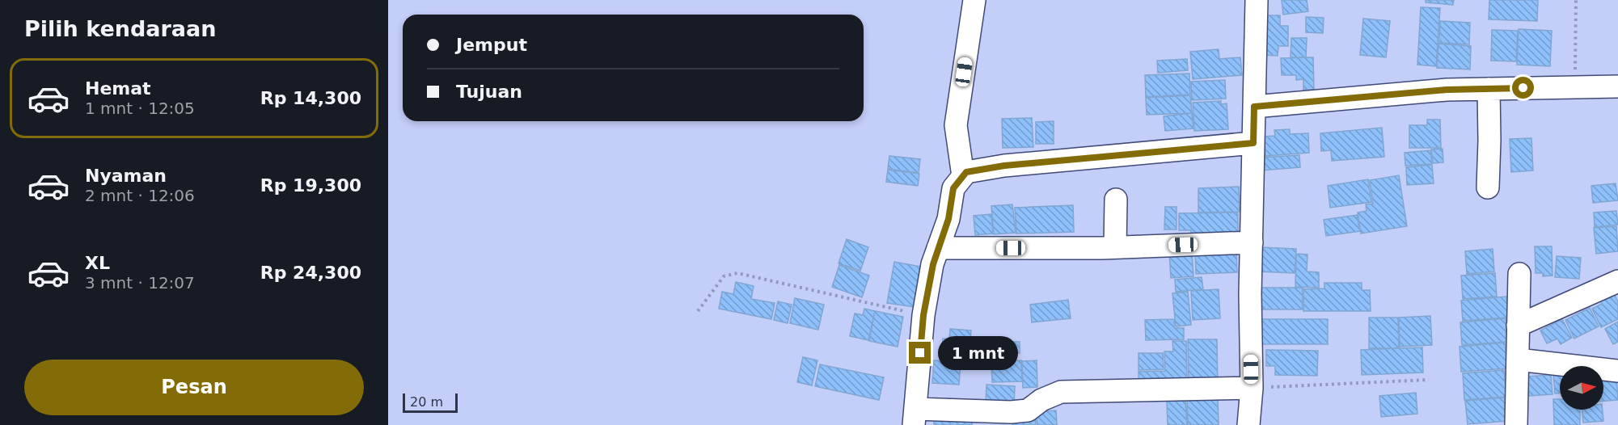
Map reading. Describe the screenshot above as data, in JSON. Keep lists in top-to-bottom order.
{
  "scale_bar": "20 m",
  "north": "right",
  "page": {
    "heading": "Pilih kendaraan",
    "banner": ["Jemput", "Tujuan"],
    "list": [
      {
        "name": "Hemat",
        "note": "1 mnt · 12:05",
        "value": "Rp 14,300"
      },
      {
        "name": "Nyaman",
        "note": "2 mnt · 12:06",
        "value": "Rp 19,300"
      },
      {
        "name": "XL",
        "note": "3 mnt · 12:07",
        "value": "Rp 24,300"
      }
    ],
    "bubble": "1 mnt",
    "buttons": "Pesan",
    "scale": "20 m"
  }
}
